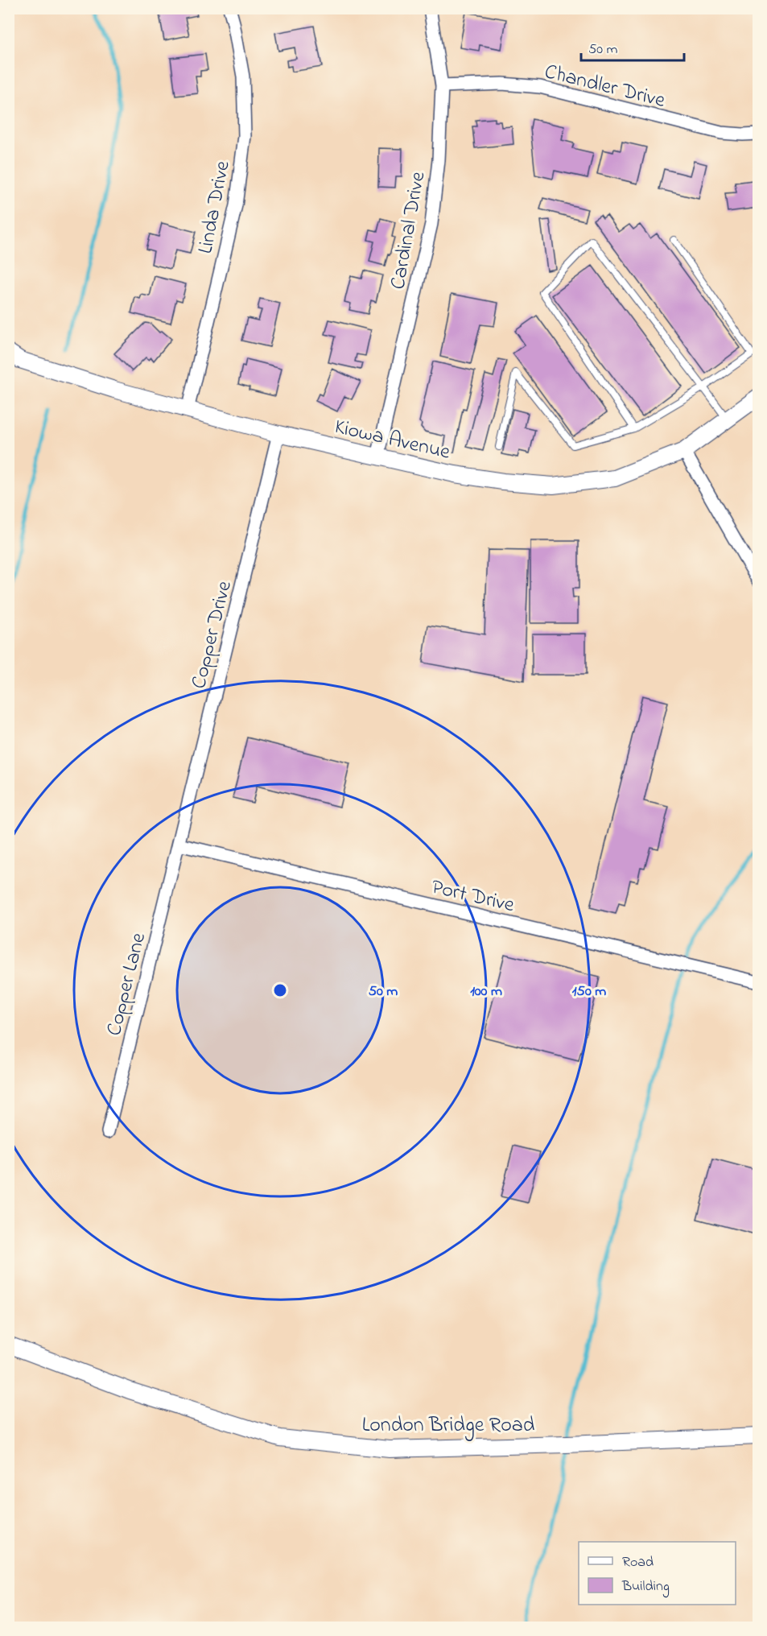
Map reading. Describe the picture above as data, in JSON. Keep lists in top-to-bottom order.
{
  "streets": {
    "street": [
      "Chandler Drive",
      "Linda Drive",
      "Cardinal Drive",
      "Kiowa Avenue",
      "Copper Drive",
      "Port Drive",
      "Copper Lane",
      "London Bridge Road"
    ]
  },
  "crossings": [
    ["Chandler Drive", "Cardinal Drive"],
    ["Linda Drive", "Kiowa Avenue"],
    ["Cardinal Drive", "Kiowa Avenue"],
    ["Kiowa Avenue", "Copper Drive"],
    ["Copper Drive", "Port Drive"],
    ["Copper Drive", "Copper Lane"],
    ["Port Drive", "Copper Lane"]
  ],
  "legend": ["Road", "Building"],
  "scale_bar": "50 m",
  "rings": ["50 m", "100 m", "150 m"]
}
